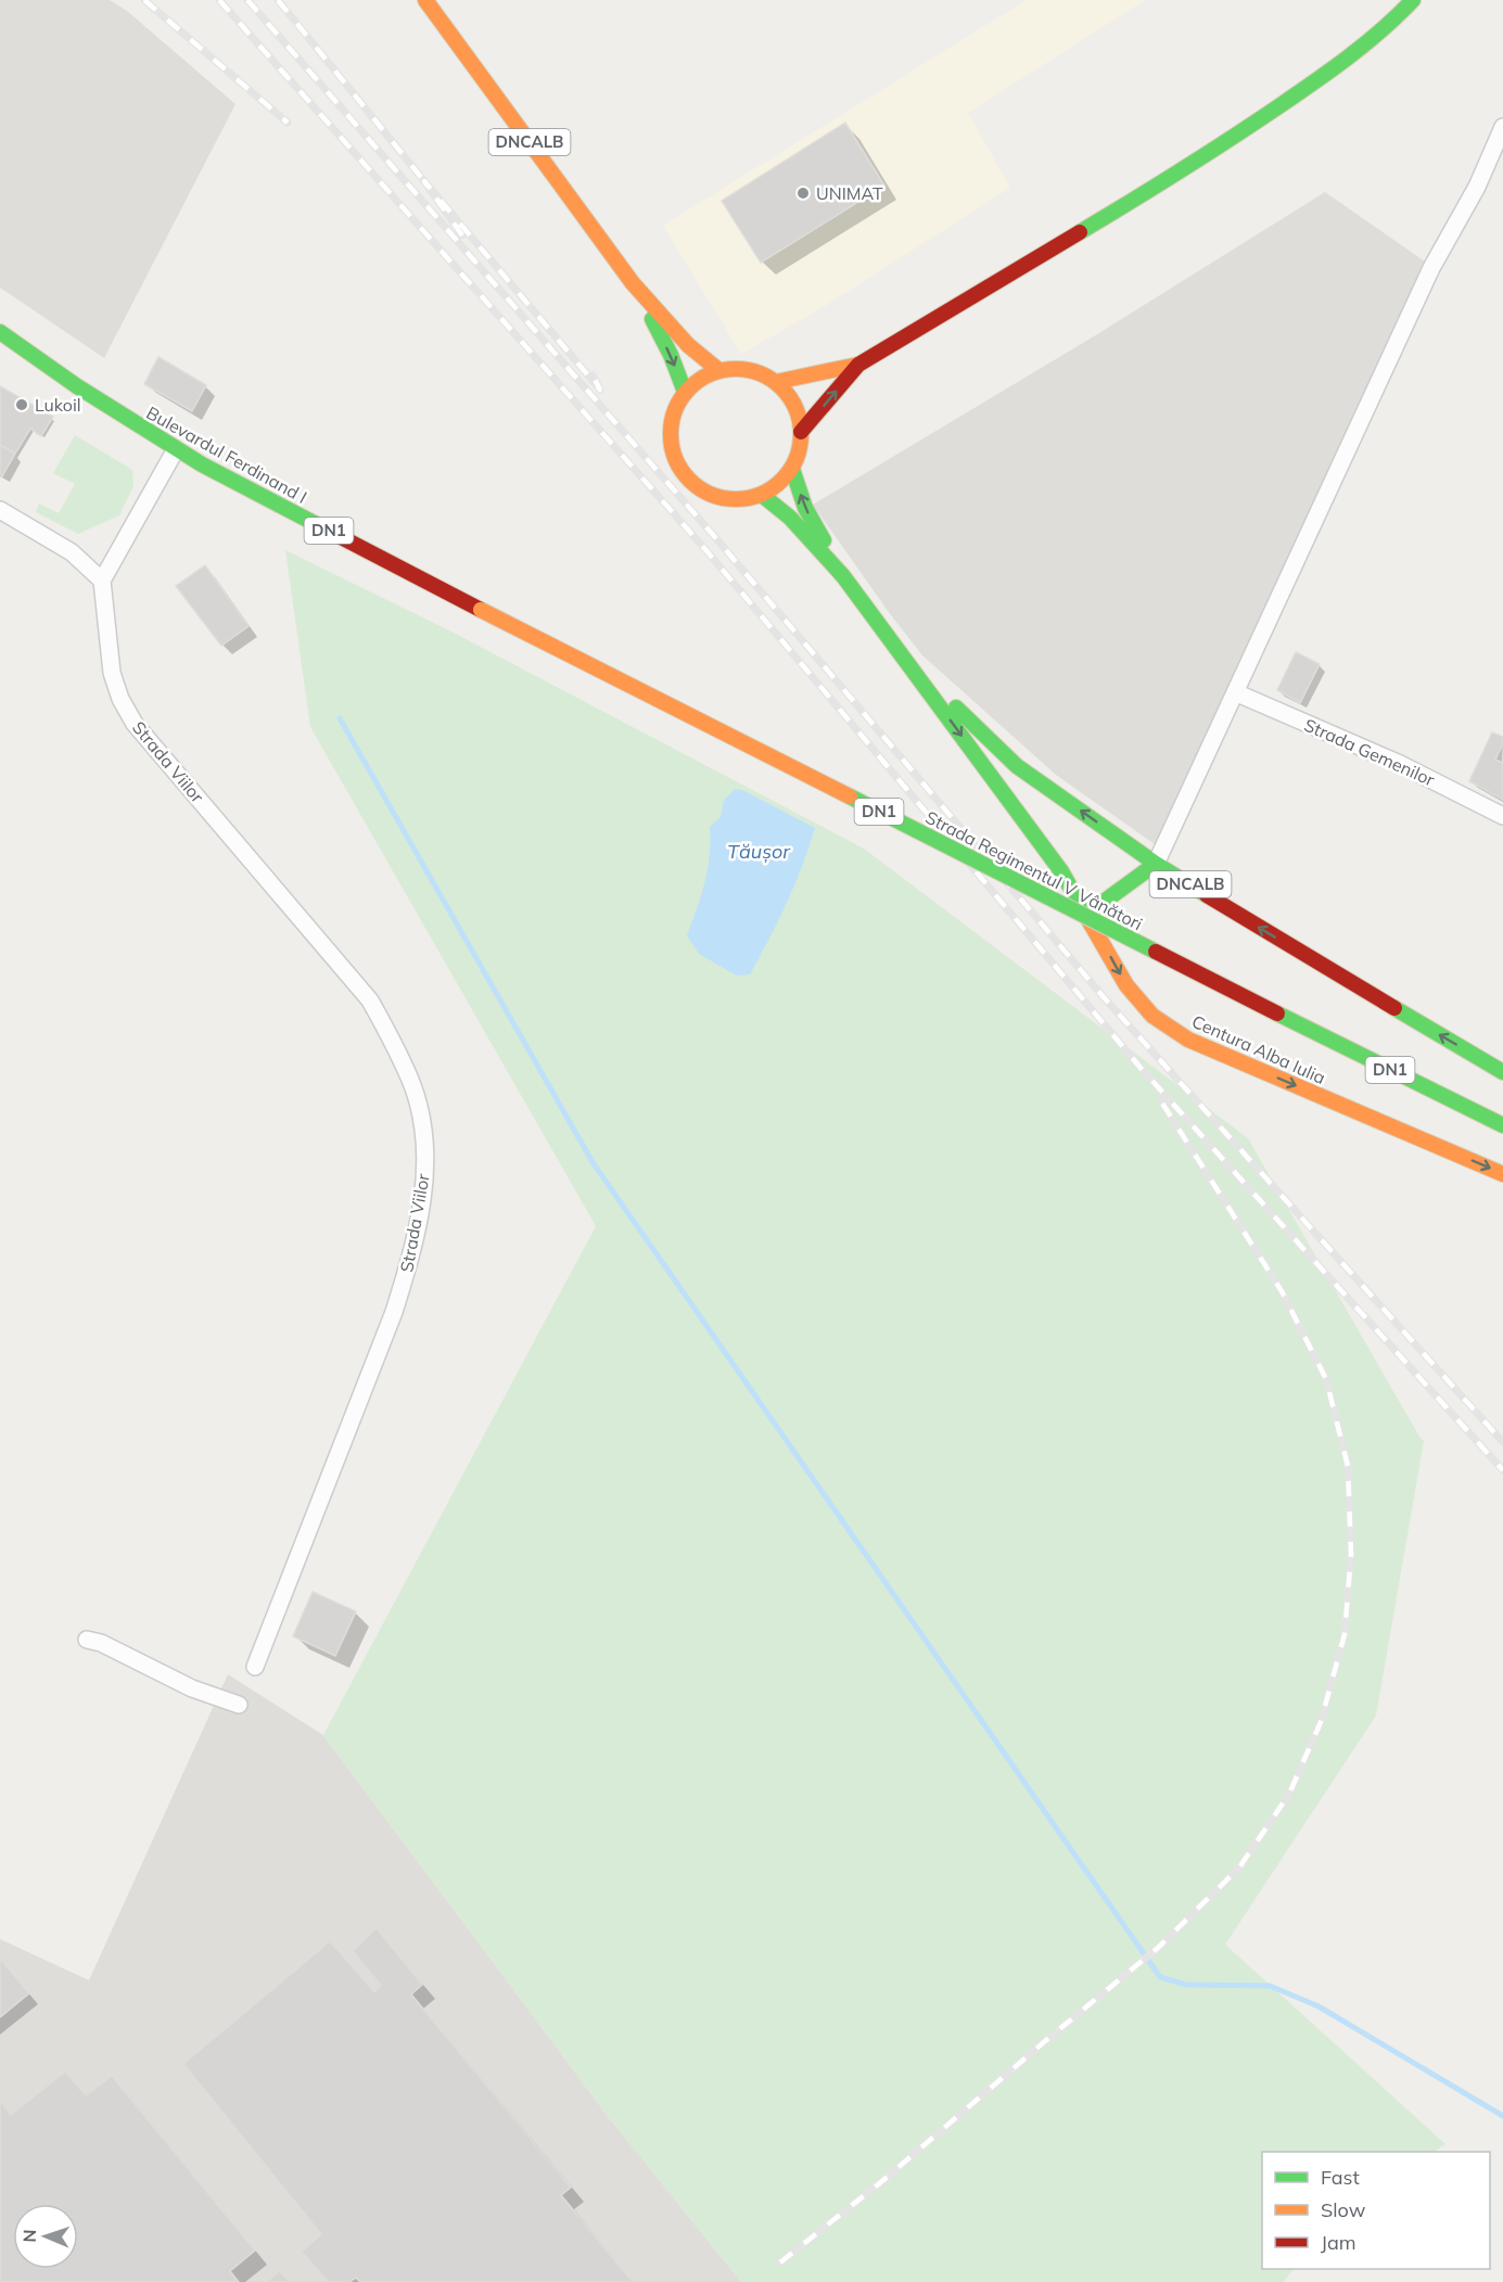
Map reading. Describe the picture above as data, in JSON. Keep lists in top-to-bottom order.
{
  "streets": {
    "main road": [
      "DNCALB",
      "Bulevardul Ferdinand I",
      "DN1",
      "Strada Regimentul V Vânători",
      "Centura Alba Iulia"
    ],
    "street": ["Strada Gemenilor", "Strada Viilor"]
  },
  "crossings": [
    ["DNCALB", "Centura Alba Iulia"],
    ["Bulevardul Ferdinand I", "Strada Regimentul V Vânători"]
  ],
  "water": ["Tăușor"],
  "places": ["UNIMAT", "Lukoil"],
  "legend": ["Fast", "Slow", "Jam"],
  "north": "left"
}
